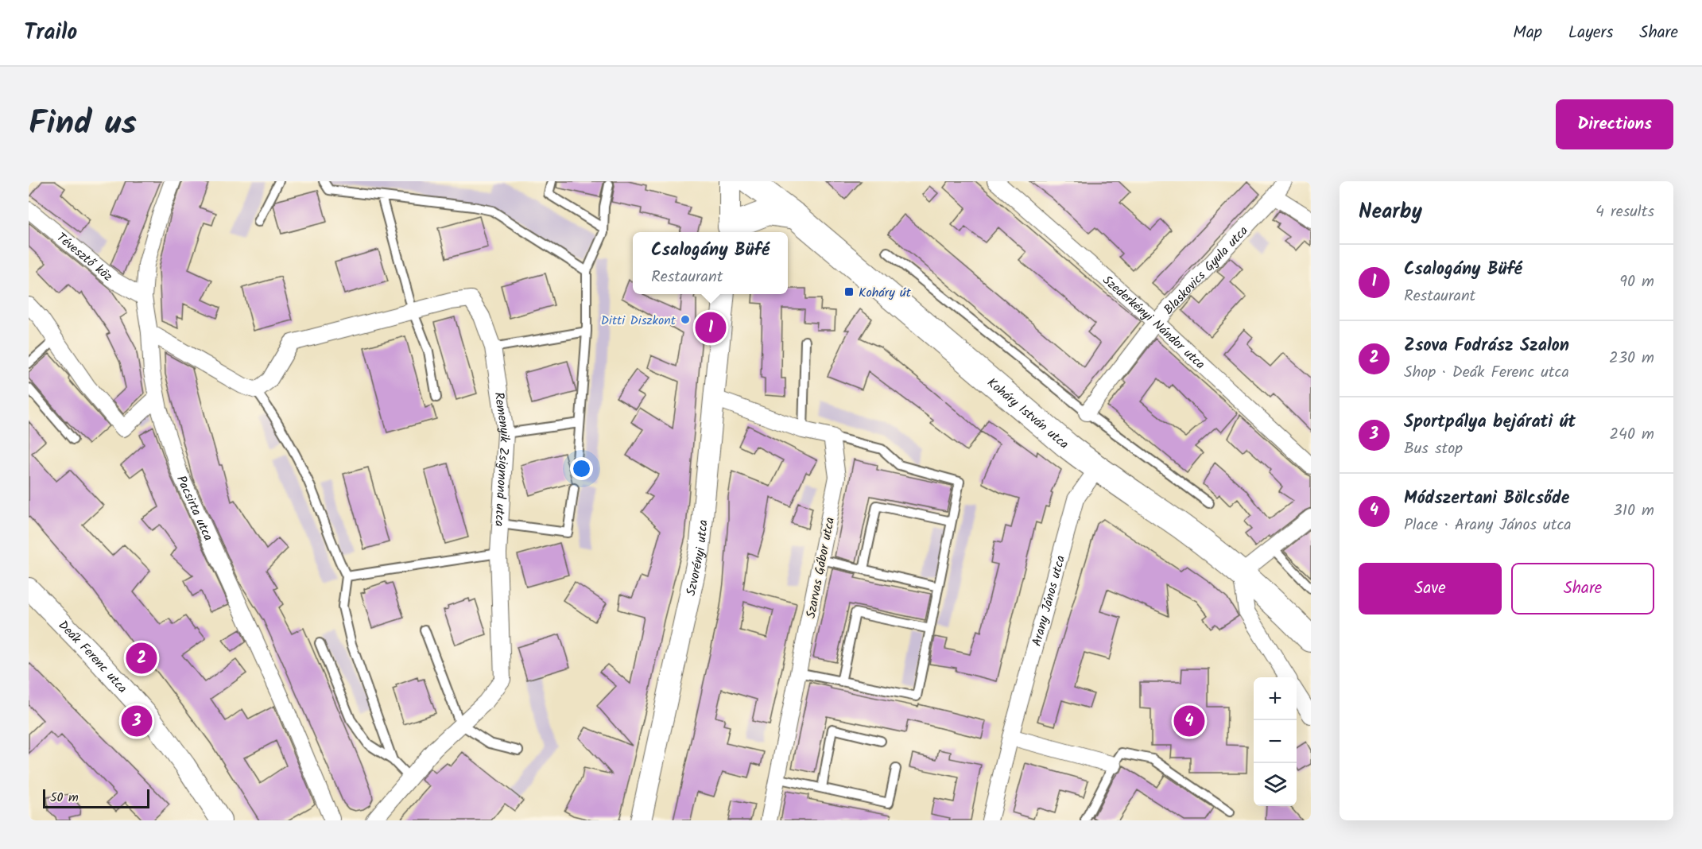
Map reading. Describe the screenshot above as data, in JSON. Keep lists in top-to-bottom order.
{
  "streets": {
    "main road": ["Koháry István utca"],
    "street": [
      "Tévesztő köz",
      "Blaskovics Gyula utca",
      "Szederkényi Nándor utca",
      "Remenyik Zsigmond utca",
      "Pacsirta utca",
      "Szvorényi utca",
      "Szarvas Gábor utca",
      "Arany János utca",
      "Deák Ferenc utca"
    ]
  },
  "crossings": [
    ["Tévesztő köz", "Pacsirta utca"],
    ["Blaskovics Gyula utca", "Szederkényi Nándor utca"],
    ["Koháry István utca", "Arany János utca"]
  ],
  "places": {
    "transit": ["Koháry út"],
    "other": ["Ditti Diszkont"]
  },
  "scale_bar": "50 m",
  "page": {
    "header": "Trailo",
    "nav": ["Map", "Layers", "Share"],
    "title": "Find us",
    "buttons": [
      "Directions",
      ["Save", "Share"]
    ],
    "heading": ["Nearby", "4 results"],
    "popup": ["Csalogány Büfé", "Restaurant"],
    "list": [
      {
        "mark": "1",
        "name": "Csalogány Büfé",
        "note": "Restaurant",
        "value": "90 m"
      },
      {
        "mark": "2",
        "name": "Zsova Fodrász Szalon",
        "note": "Shop · Deák Ferenc utca",
        "value": "230 m"
      },
      {
        "mark": "3",
        "name": "Sportpálya bejárati út",
        "note": "Bus stop",
        "value": "240 m"
      },
      {
        "mark": "4",
        "name": "Módszertani Bölcsőde",
        "note": "Place · Arany János utca",
        "value": "310 m"
      }
    ],
    "pins": [
      "1",
      "2",
      "3",
      "4"
    ],
    "map_buttons": ["+", "−"],
    "scale": "50 m"
  }
}
